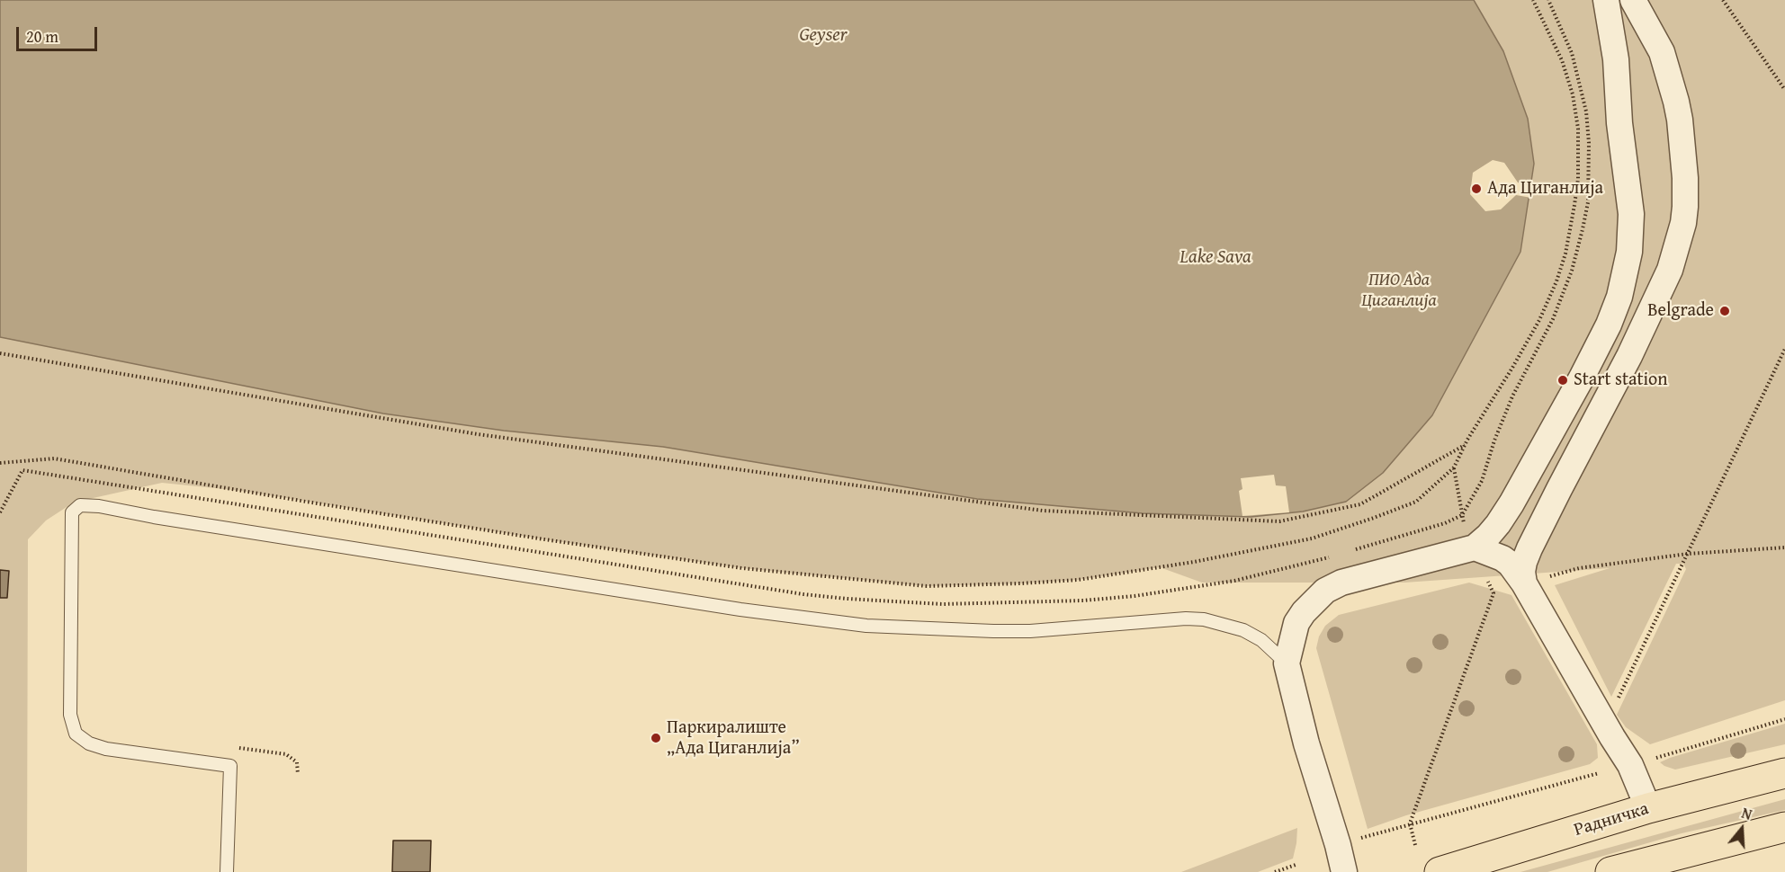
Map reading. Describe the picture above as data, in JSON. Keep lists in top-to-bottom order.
{
  "streets": {
    "main road": ["Радничка"]
  },
  "water": ["Geyser", "Lake Sava"],
  "parks": ["ПИО Ада Циганлија"],
  "places": [
    "Ада Циганлија",
    "Belgrade",
    "Start station",
    "Паркиралиште „Ада Циганлија”"
  ],
  "scale_bar": "20 m",
  "north": "top"
}
